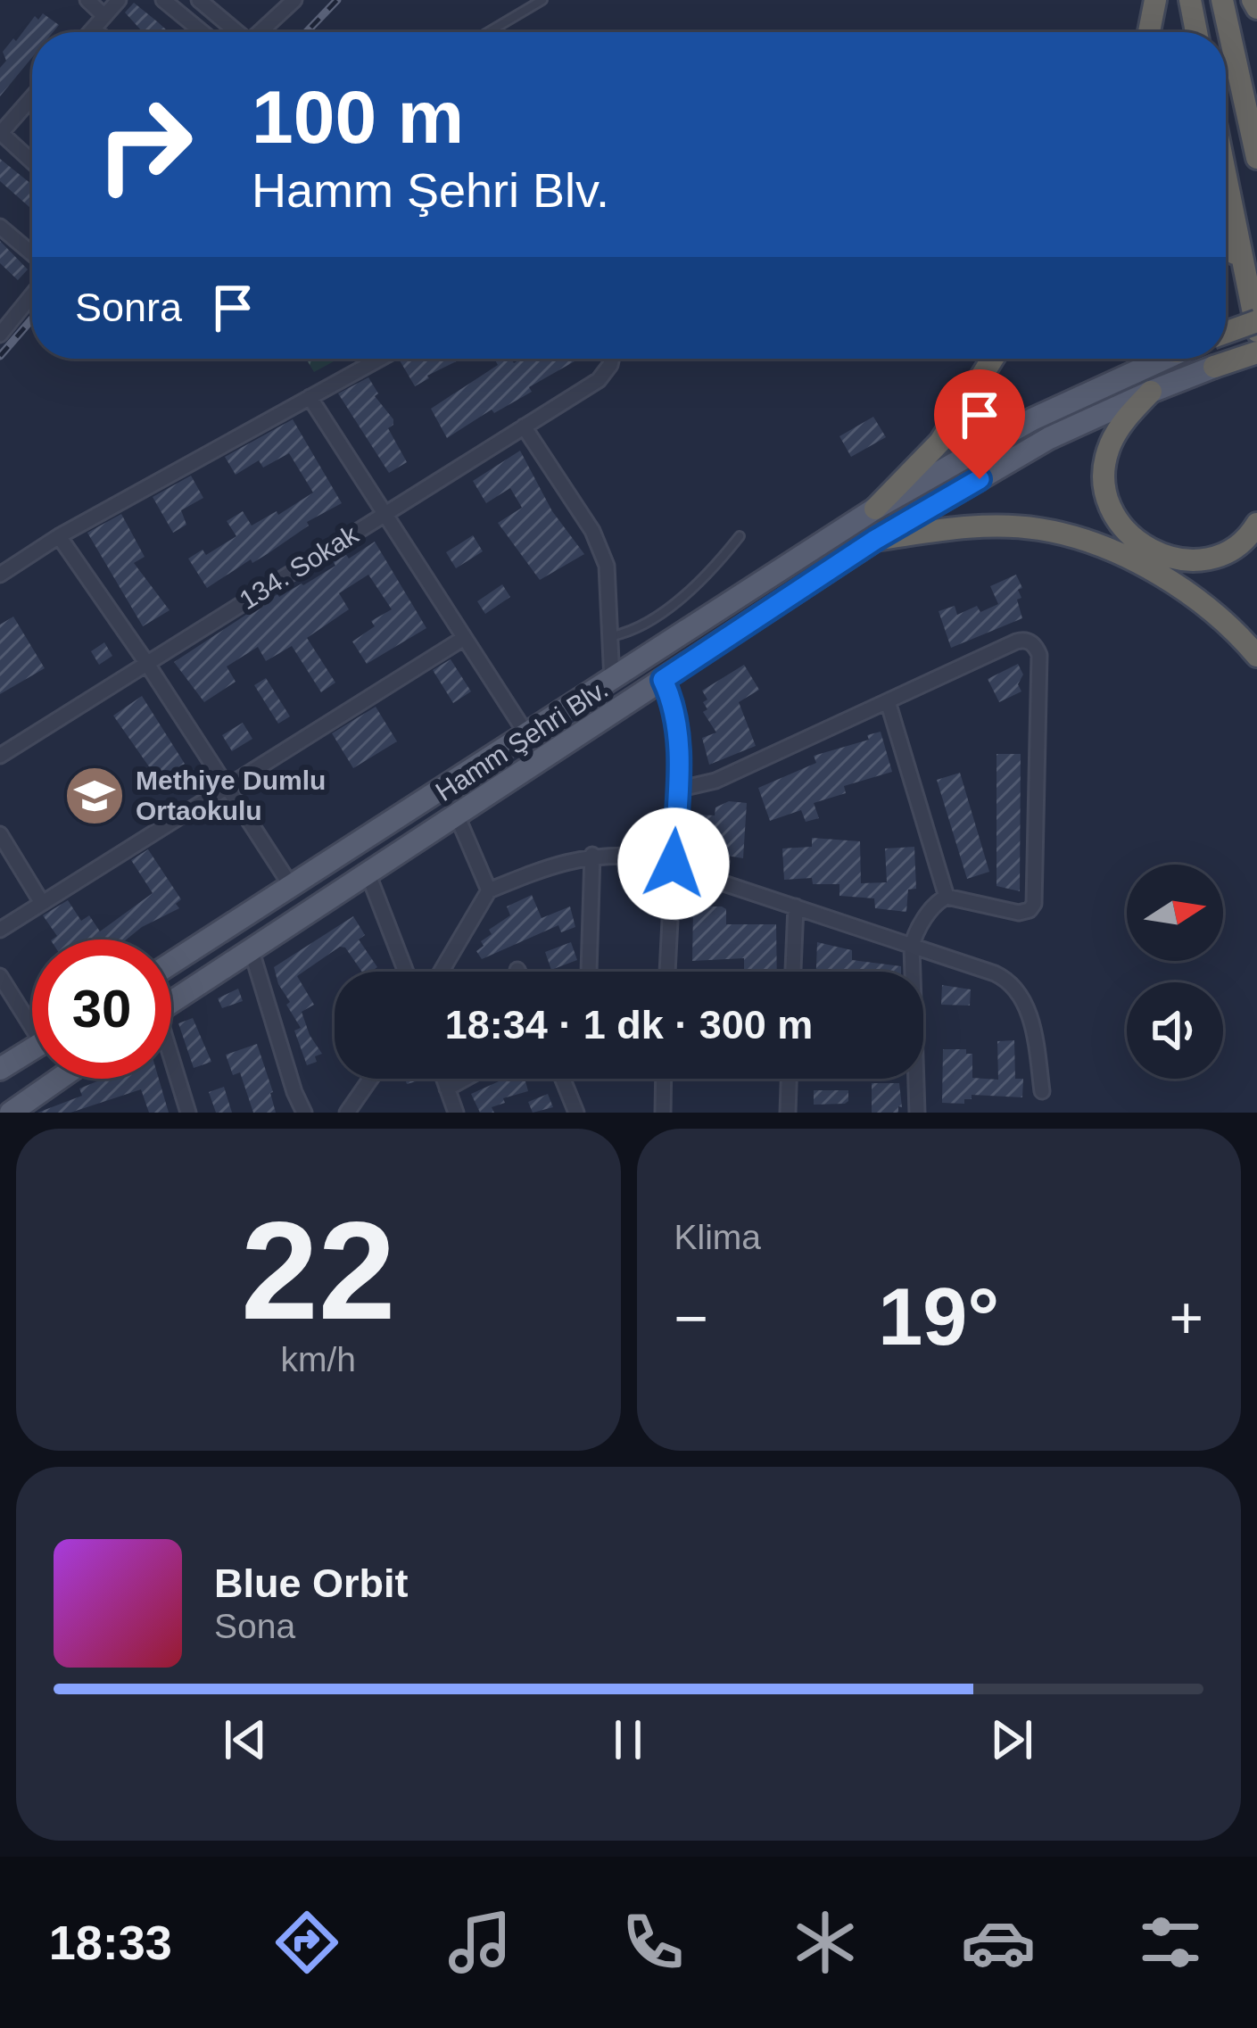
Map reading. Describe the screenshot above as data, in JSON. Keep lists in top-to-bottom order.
{
  "streets": {
    "main road": ["Hamm Şehri Blv."],
    "street": ["134. Sokak"]
  },
  "places": {
    "school or university": ["Methiye Dumlu Ortaokulu"]
  },
  "north": "right",
  "page": {
    "turn": ["100 m", "Hamm Şehri Blv."],
    "then": "Sonra",
    "limit": "30",
    "trip": "18:34 · 1 dk · 300 m",
    "tile": [
      ["22", "km/h"],
      "Klima"
    ],
    "heat": ["−", "19°", "+"],
    "song": ["Blue Orbit", "Sona"],
    "tabs": "18:33"
  }
}
